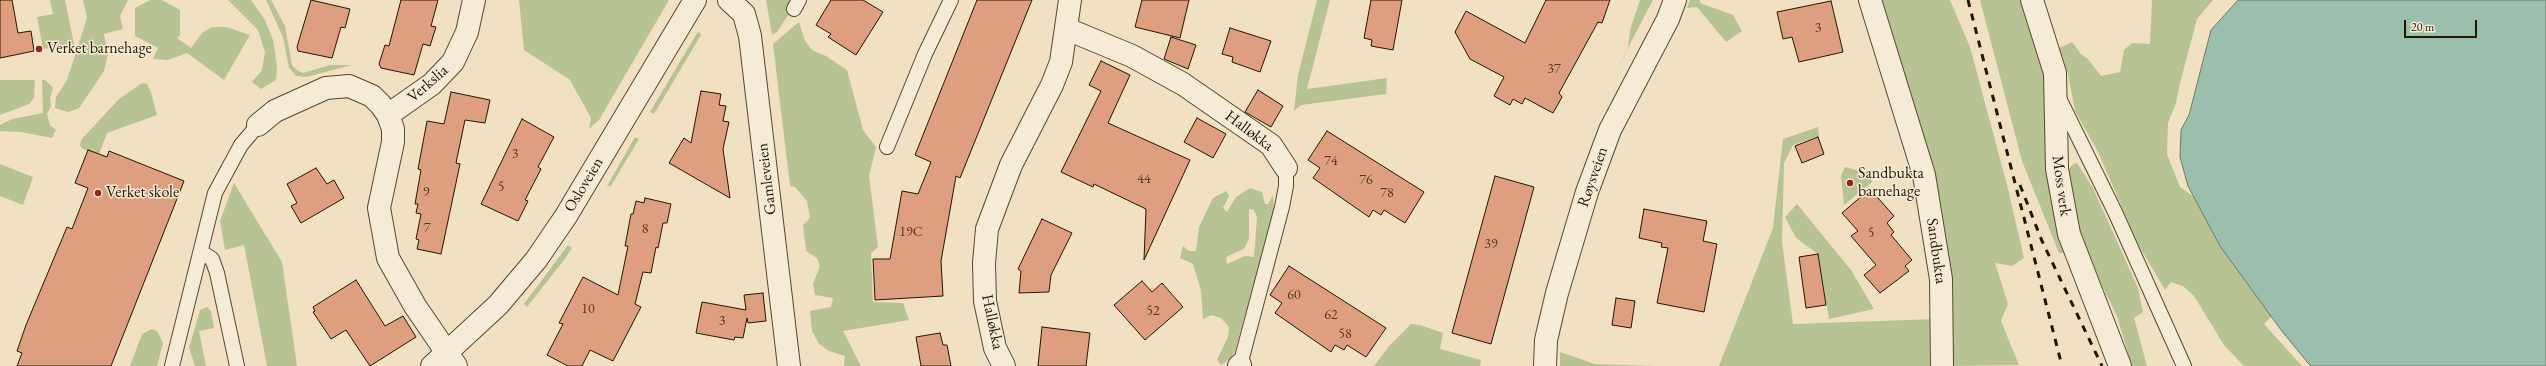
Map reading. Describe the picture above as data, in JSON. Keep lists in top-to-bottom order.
{
  "streets": {
    "street": [
      "Verkslia",
      "Halløkka",
      "Røysveien",
      "Gamleveien",
      "Osloveien",
      "Moss verk",
      "Sandbukta"
    ]
  },
  "places": ["Verket barnehage", "Sandbukta barnehage", "Verket skole"],
  "house_numbers": [
    "3",
    "37",
    "3",
    "74",
    "44",
    "76",
    "5",
    "9",
    "78",
    "7",
    "8",
    "19C",
    "5",
    "39",
    "60",
    "10",
    "52",
    "62",
    "3",
    "58"
  ],
  "scale_bar": "20 m"
}
